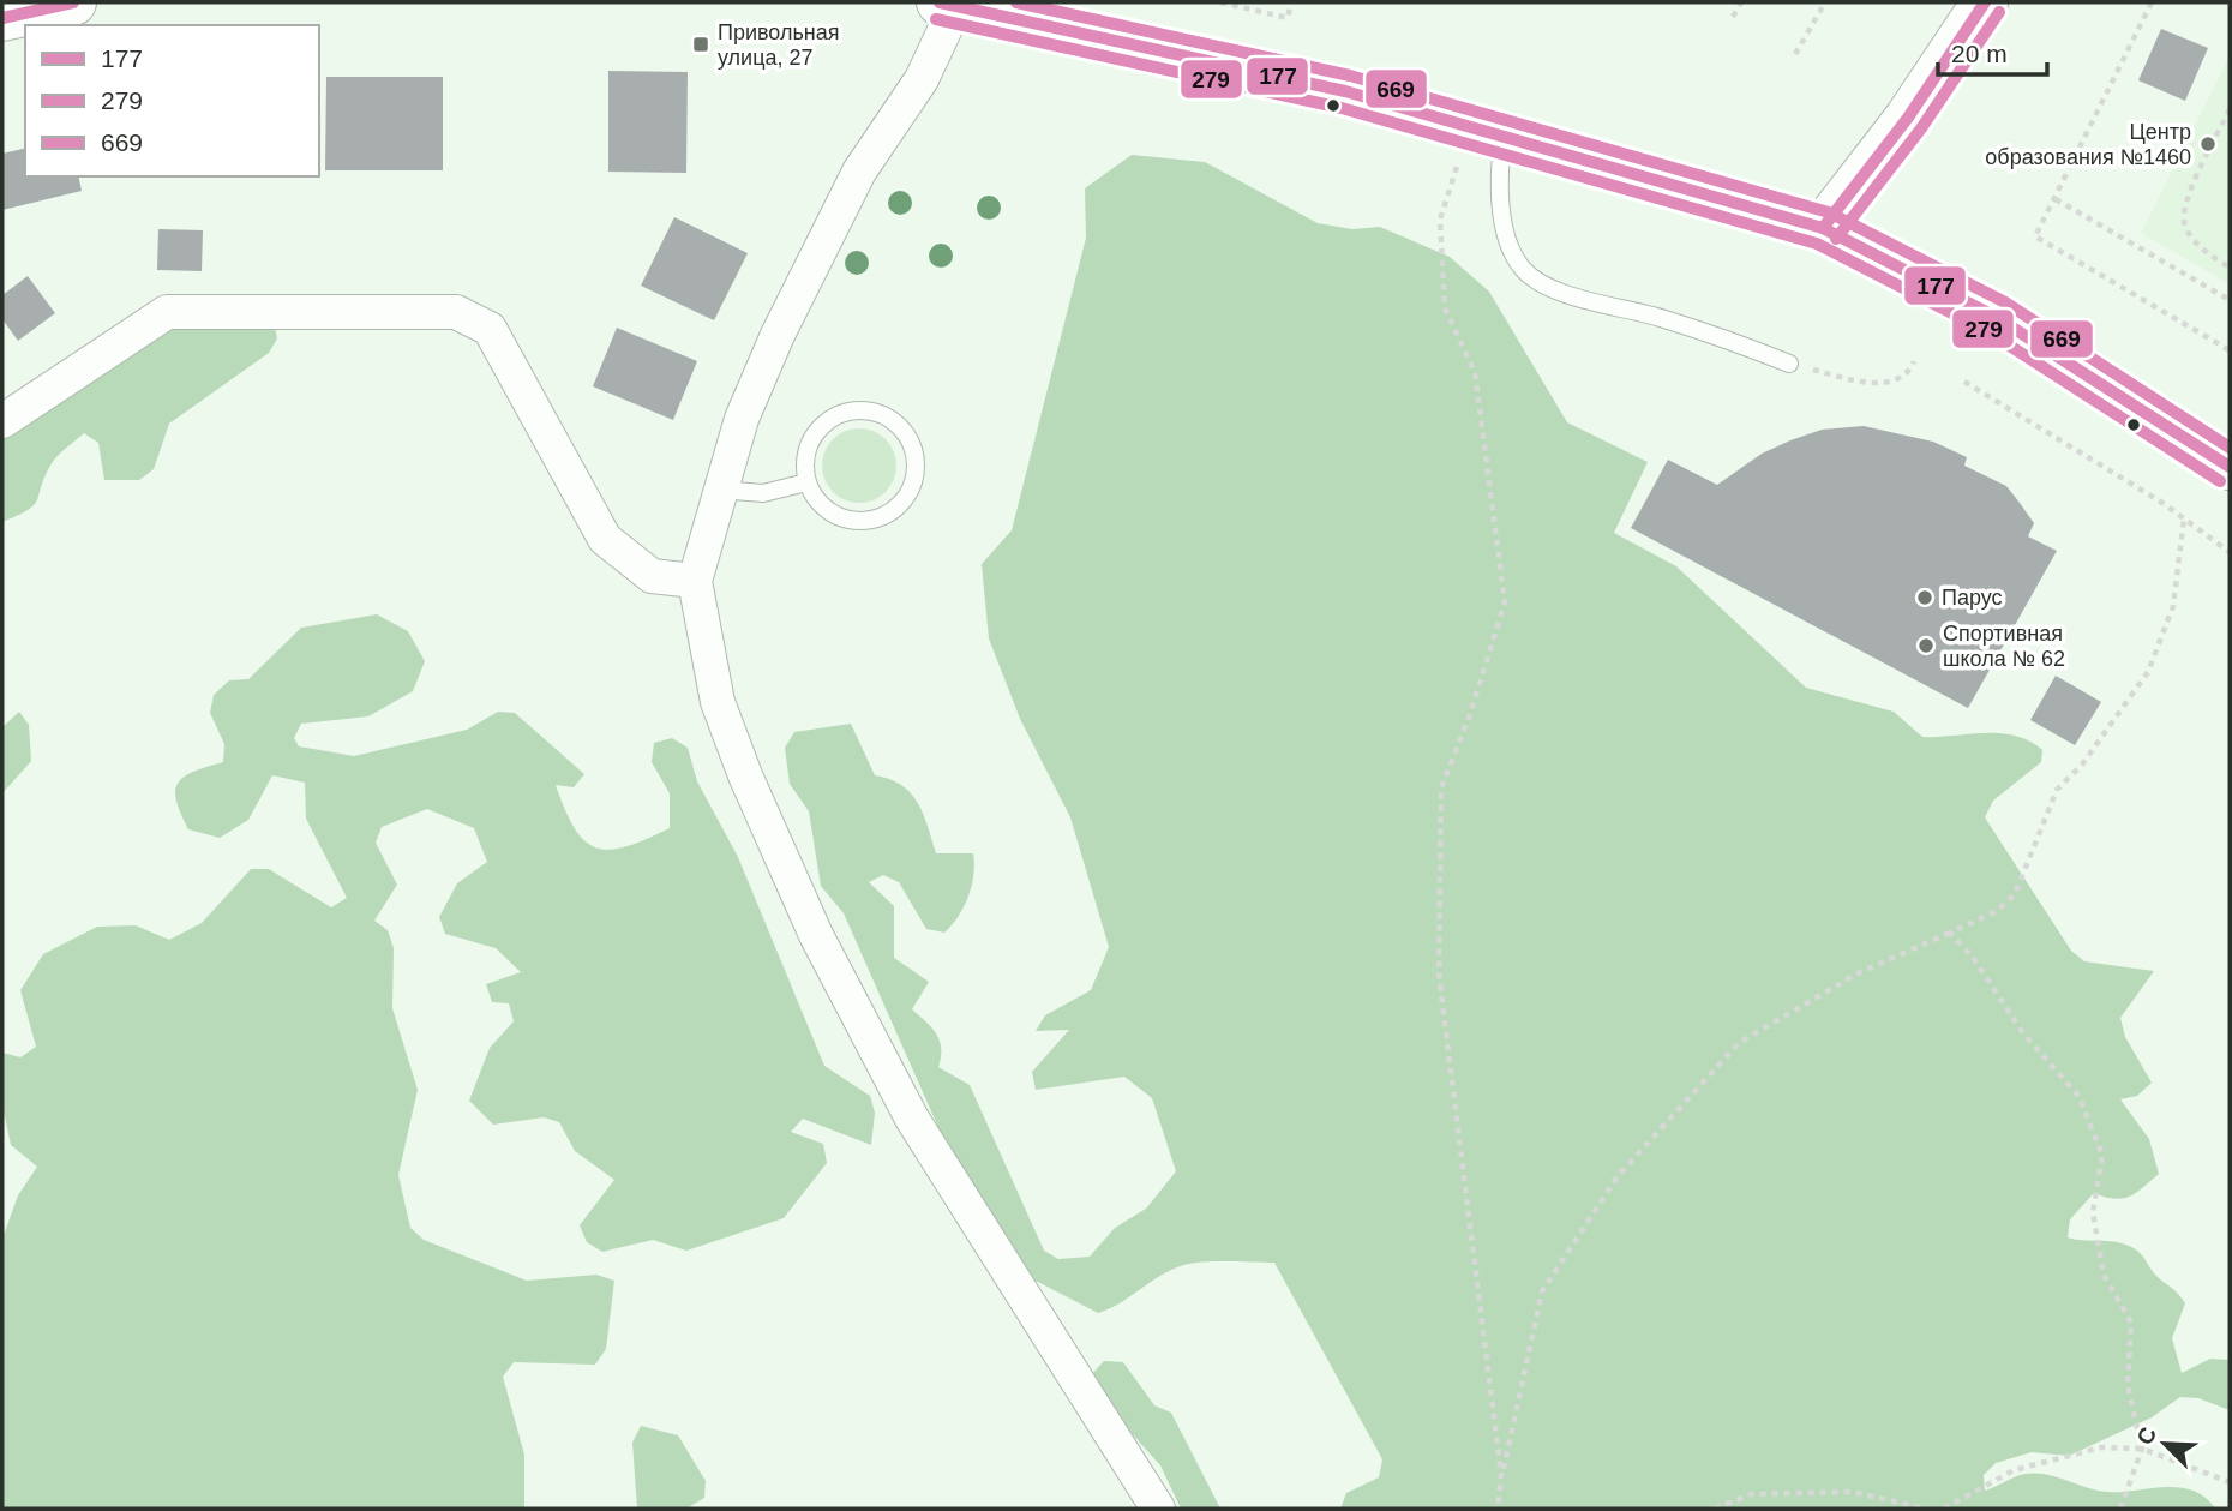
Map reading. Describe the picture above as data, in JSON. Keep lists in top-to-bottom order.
{
  "places": {
    "transit": ["Привольная улица, 27"],
    "other": ["Центр образования №1460", "Парус", "Спортивная школа № 62"]
  },
  "lines": ["transit line 177", "transit line 669", "transit line 279"],
  "legend": ["177", "279", "669"],
  "scale_bar": "20 m",
  "north": "top left"
}
